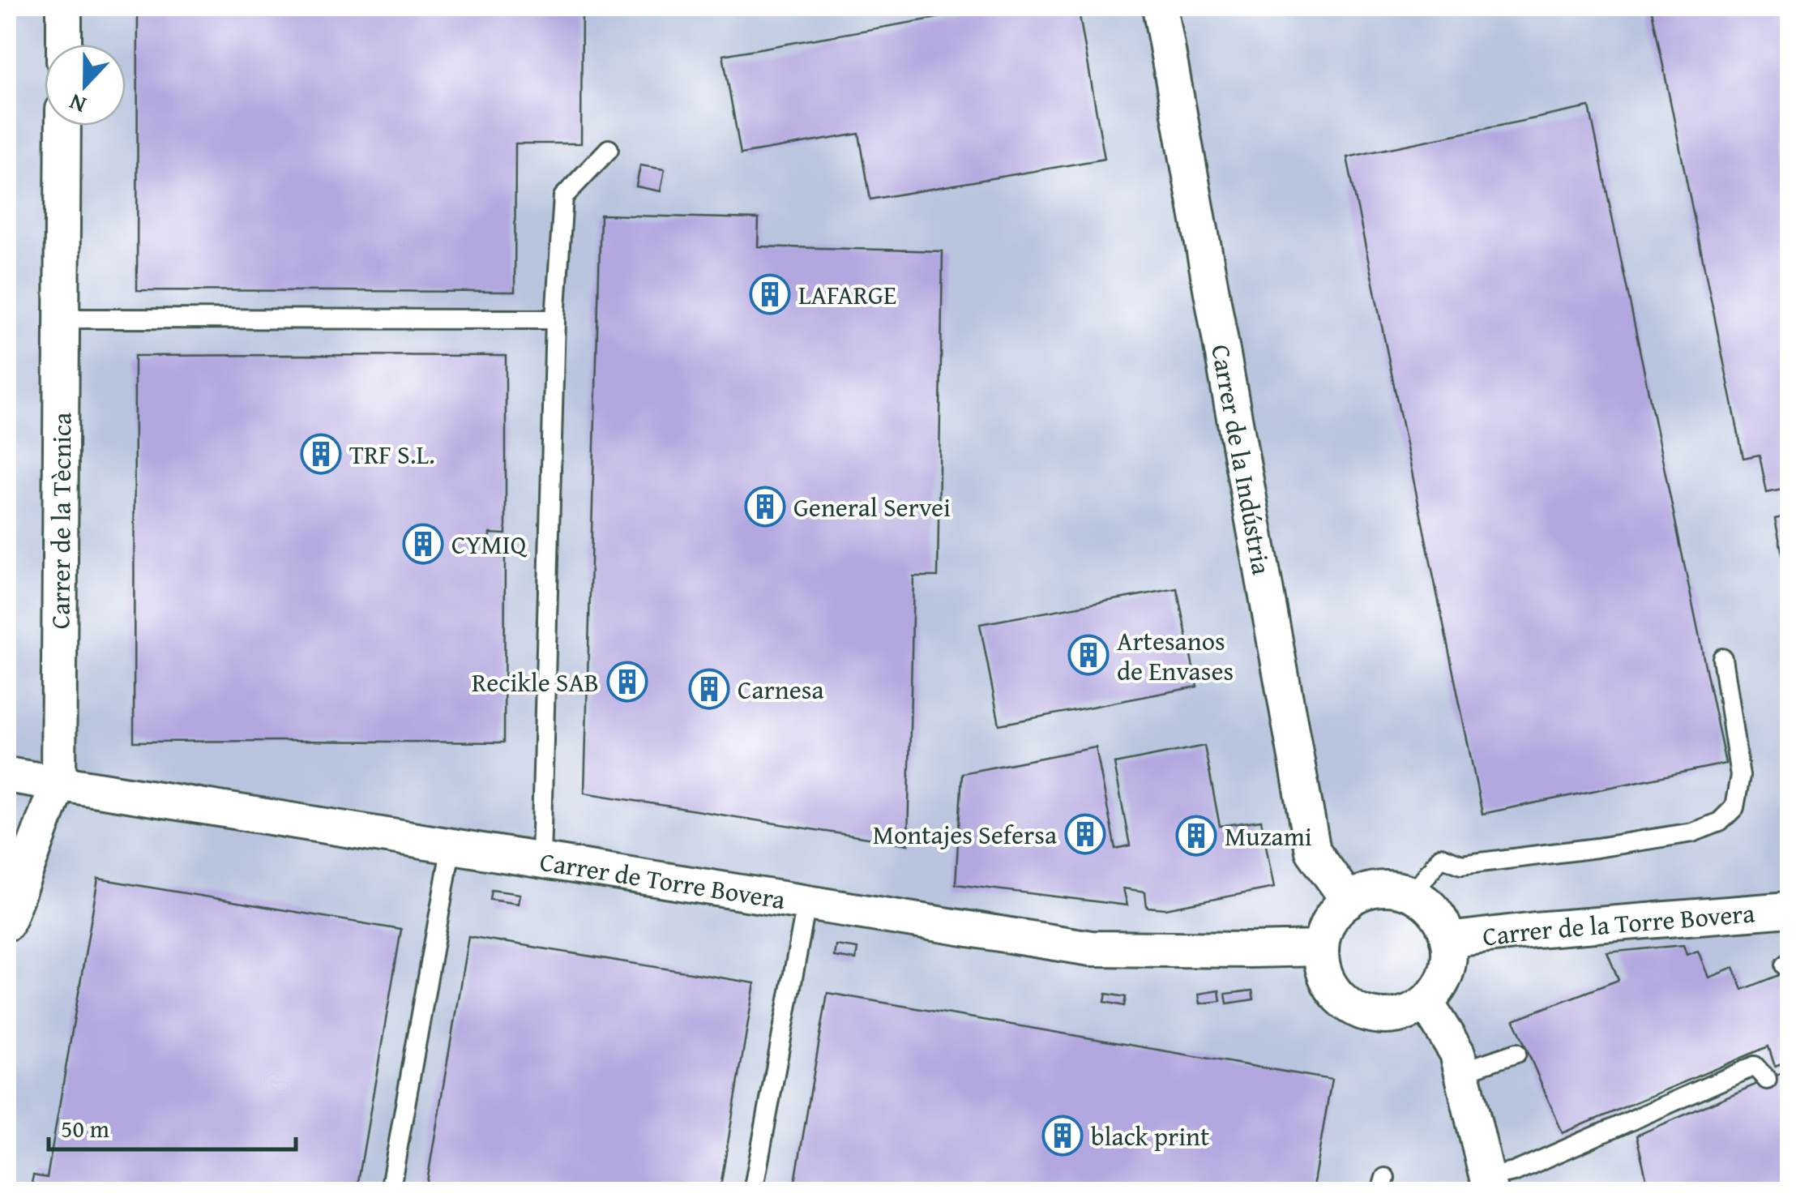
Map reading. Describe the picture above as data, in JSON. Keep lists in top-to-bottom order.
{
  "streets": {
    "street": [
      "Carrer de la Indústria",
      "Carrer de la Tècnica",
      "Carrer de Torre Bovera",
      "Carrer de la Torre Bovera"
    ]
  },
  "crossings": [
    ["Carrer de la Indústria", "Carrer de Torre Bovera"],
    ["Carrer de la Indústria", "Carrer de la Torre Bovera"],
    ["Carrer de la Tècnica", "Carrer de Torre Bovera"],
    ["Carrer de Torre Bovera", "Carrer de la Torre Bovera"]
  ],
  "places": {
    "building": [
      "LAFARGE",
      "TRF S.L.",
      "General Servei",
      "CYMIQ",
      "Artesanos de Envases",
      "Recikle SAB",
      "Carnesa",
      "Montajes Sefersa",
      "Muzami",
      "black print"
    ]
  },
  "scale_bar": "50 m",
  "north": "bottom"
}
